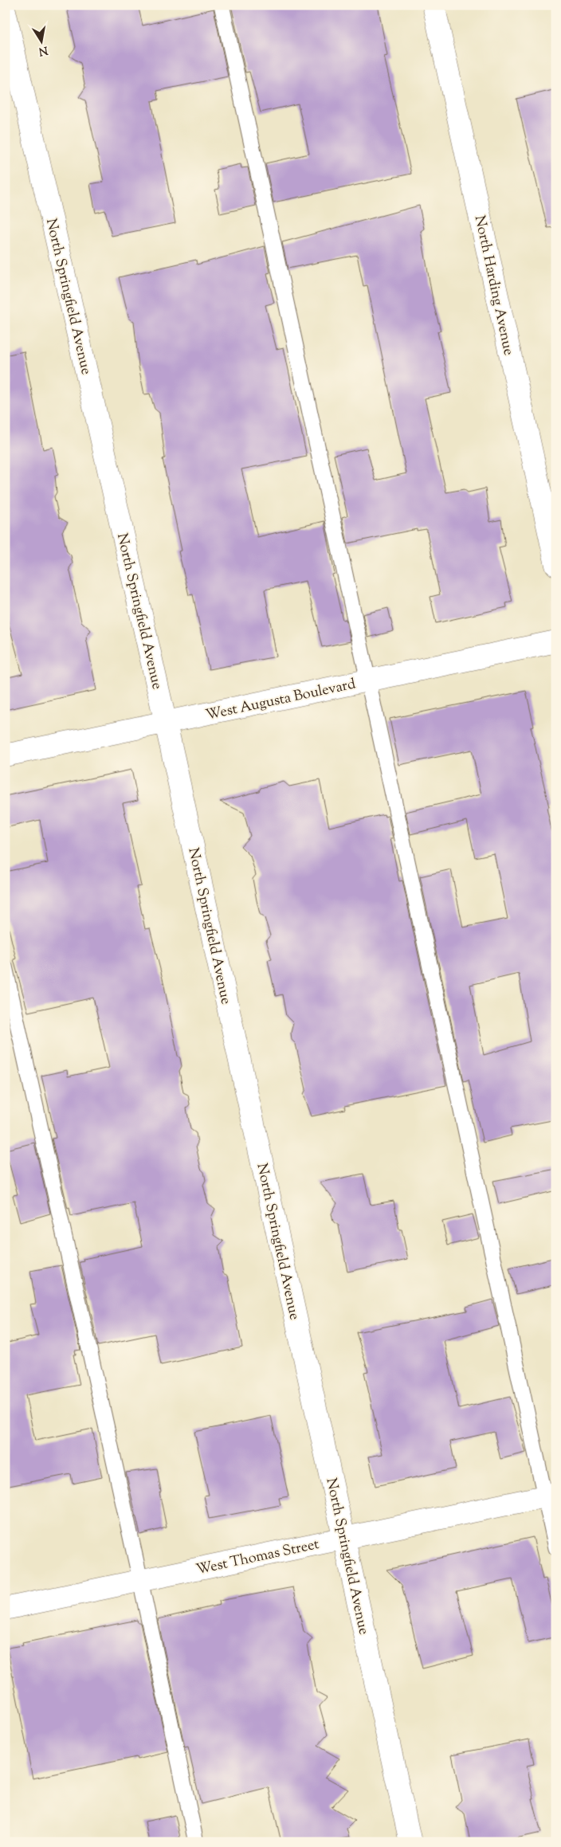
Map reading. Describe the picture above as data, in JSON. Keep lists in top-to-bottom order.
{
  "streets": {
    "street": [
      "North Harding Avenue",
      "North Springfield Avenue",
      "West Augusta Boulevard",
      "West Thomas Street"
    ]
  },
  "crossings": [
    ["North Springfield Avenue", "West Augusta Boulevard"],
    ["North Springfield Avenue", "West Thomas Street"]
  ],
  "north": "bottom"
}
